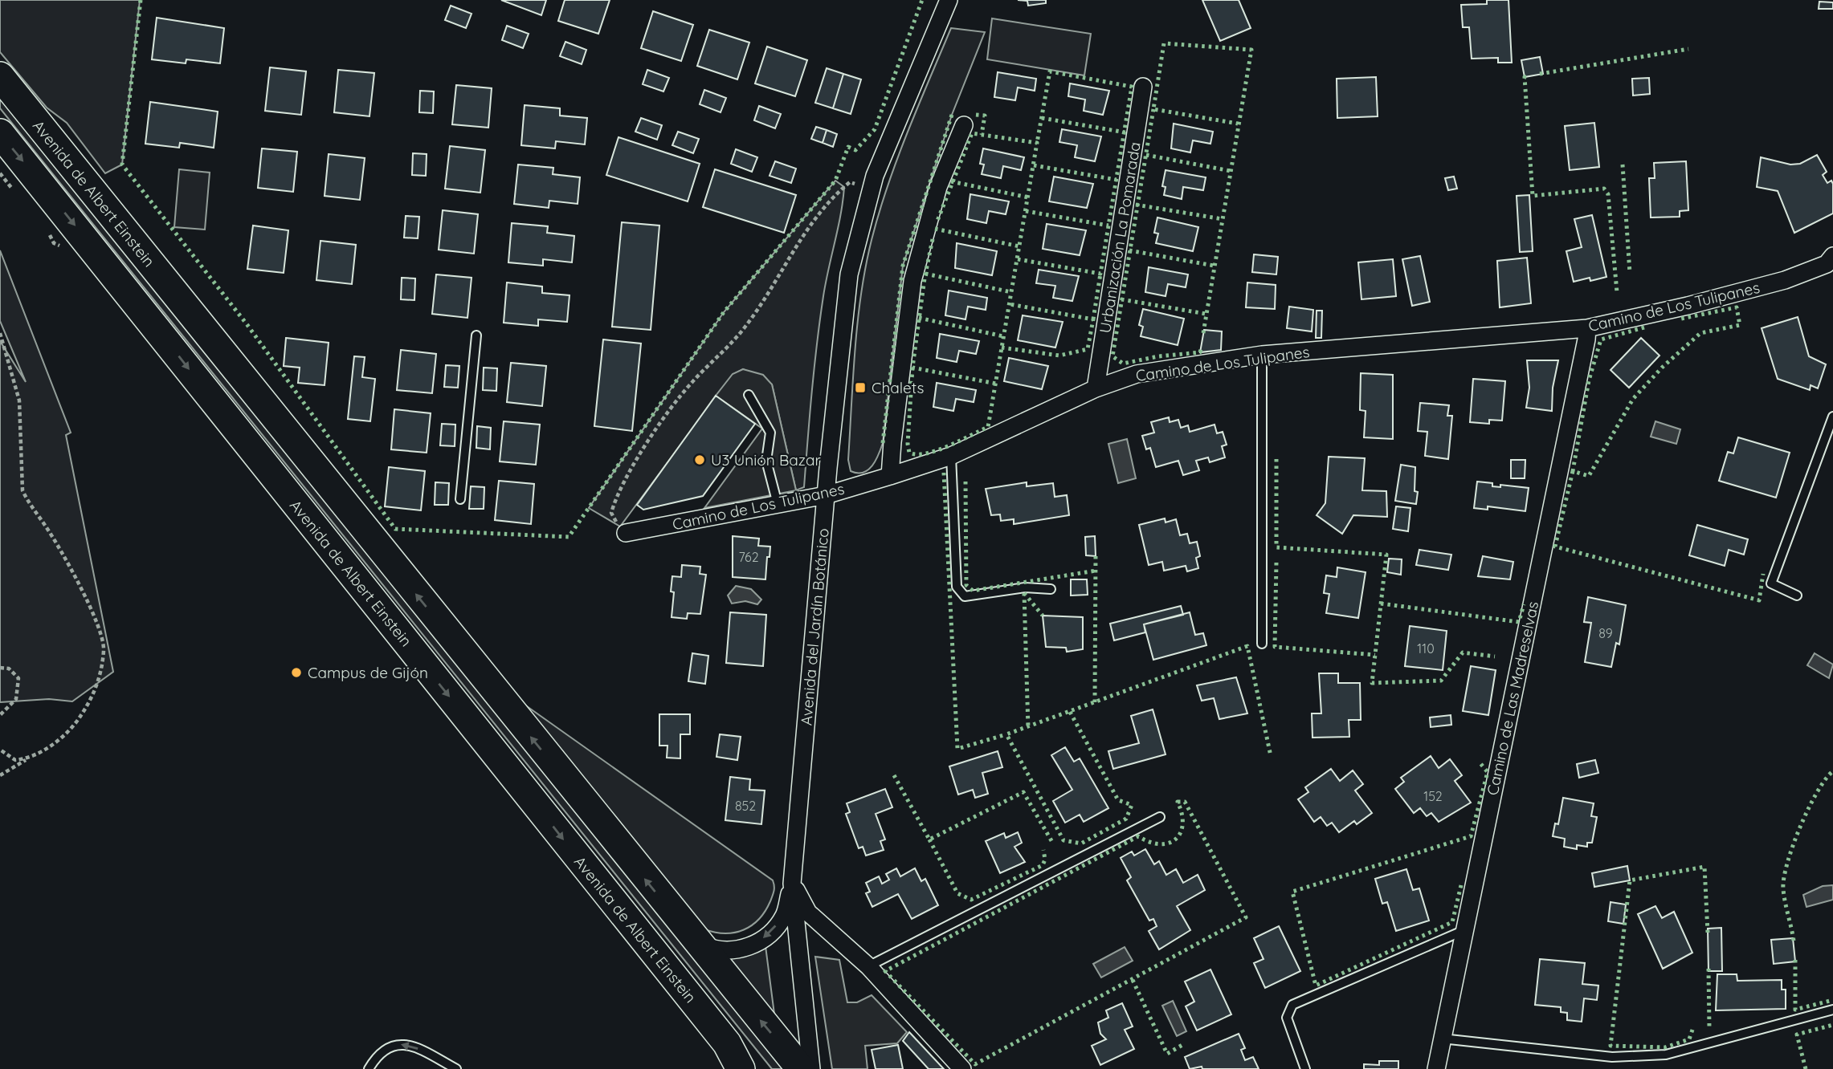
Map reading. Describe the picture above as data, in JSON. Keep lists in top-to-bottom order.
{
  "streets": {
    "highway": ["Avenida de Albert Einstein"],
    "street": [
      "Urbanización La Pomarada",
      "Camino de Los Tulipanes",
      "Avenida del Jardín Botánico",
      "Camino de Las Madreselvas"
    ]
  },
  "crossings": [
    ["Urbanización La Pomarada", "Camino de Los Tulipanes"],
    ["Camino de Los Tulipanes", "Avenida del Jardín Botánico"],
    ["Camino de Los Tulipanes", "Camino de Las Madreselvas"]
  ],
  "places": {
    "transit": ["Chalets"],
    "other": ["U3 Unión Bazar", "Campus de Gijón"]
  },
  "house_numbers": [
    "762",
    "89",
    "110",
    "152",
    "852"
  ]
}
